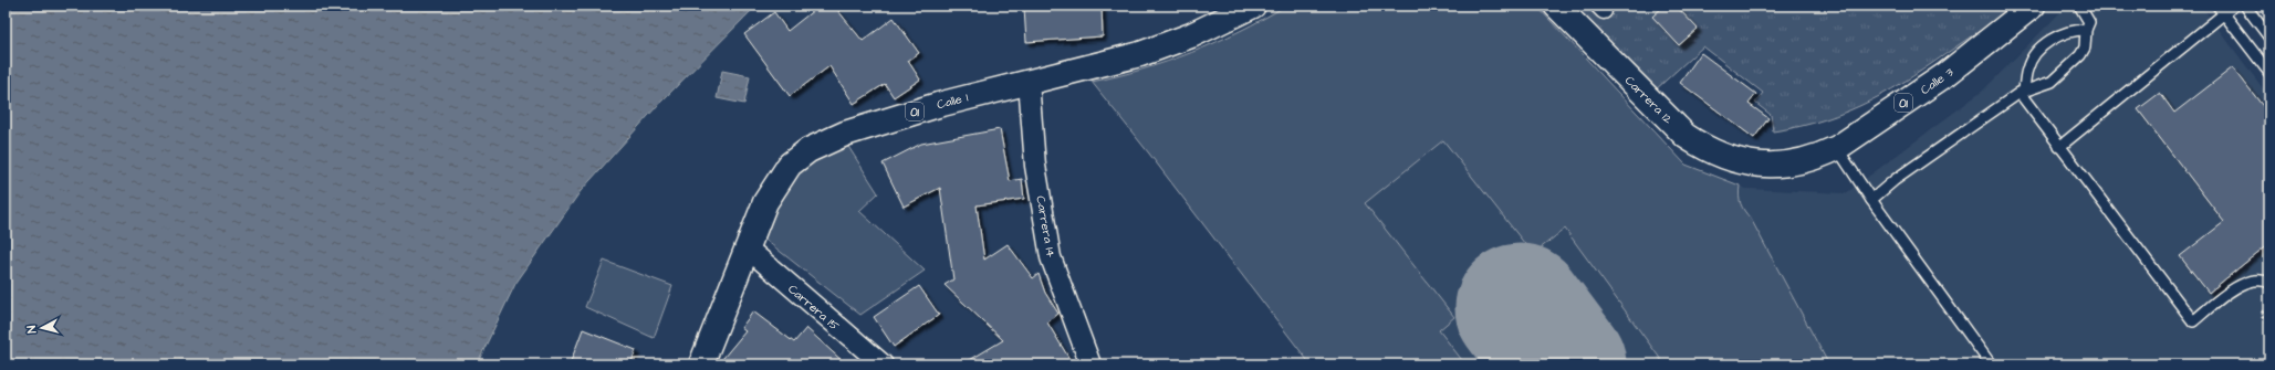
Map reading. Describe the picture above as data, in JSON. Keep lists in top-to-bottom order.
{
  "streets": {
    "highway": [
      "Calle 3",
      "Carrera 12",
      "Calle 1",
      "01"
    ],
    "street": ["Carrera 14", "Carrera 15"]
  },
  "crossings": [
    ["Calle 3", "Carrera 12"],
    ["Calle 1", "Carrera 14"],
    ["Calle 1", "Carrera 15"]
  ],
  "north": "left"
}
